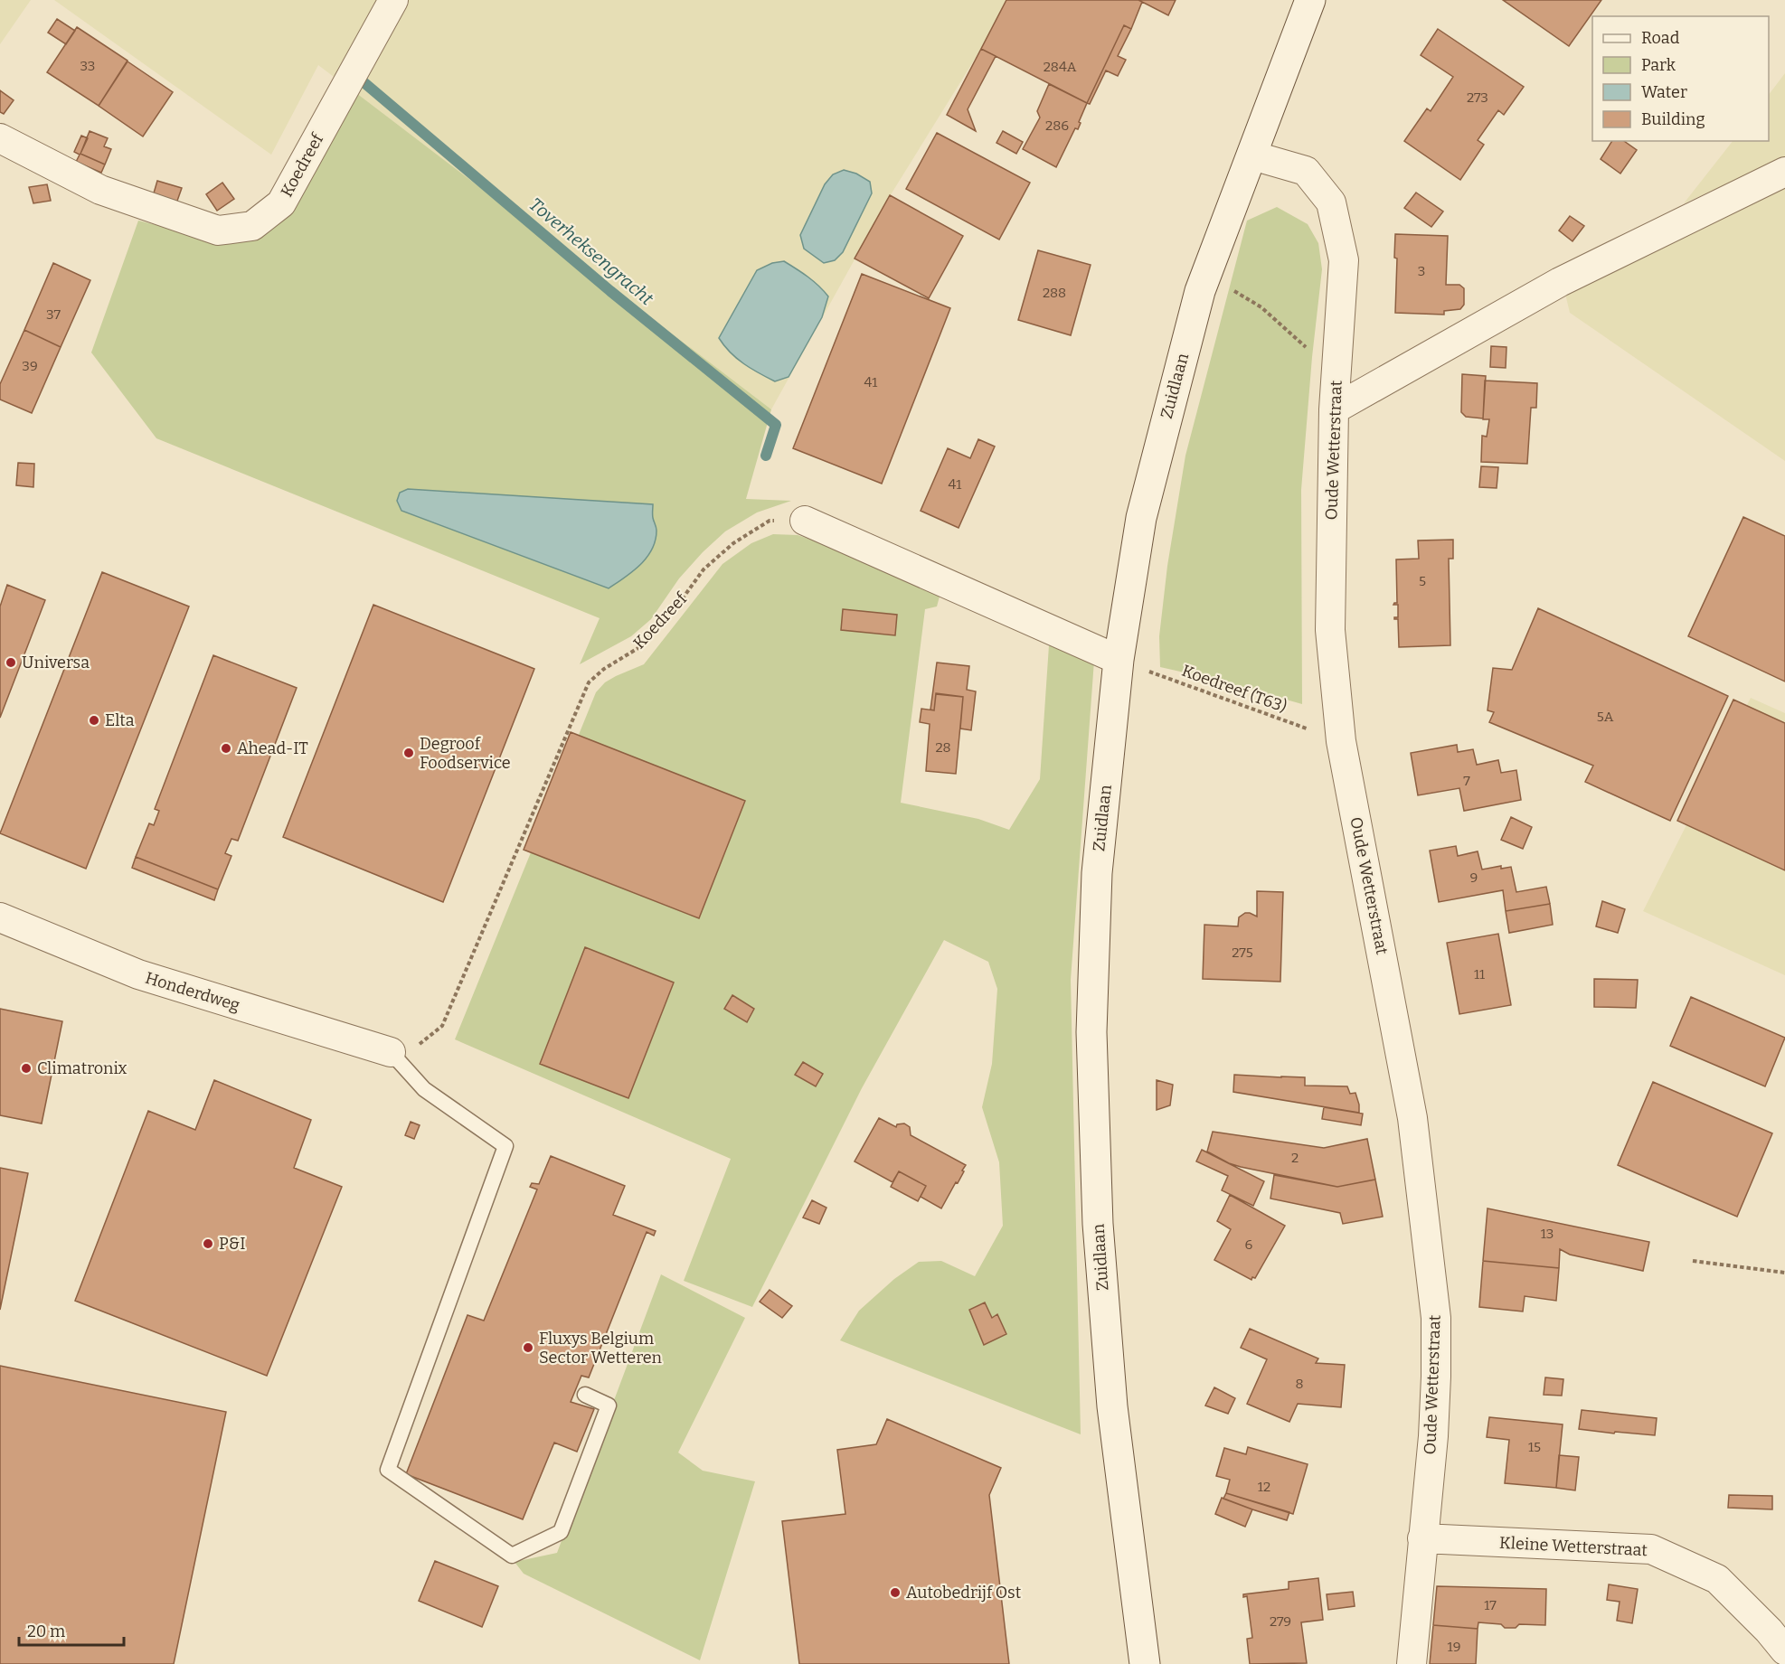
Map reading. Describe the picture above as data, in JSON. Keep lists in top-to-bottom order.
{
  "streets": {
    "main road": ["Zuidlaan"],
    "street": [
      "Koedreef",
      "Oude Wetterstraat",
      "Honderdweg",
      "Kleine Wetterstraat"
    ],
    "path": ["Koedreef (T63)"]
  },
  "crossings": [
    ["Koedreef", "Honderdweg"],
    ["Zuidlaan", "Oude Wetterstraat"],
    ["Zuidlaan", "Koedreef (T63)"],
    ["Oude Wetterstraat", "Koedreef (T63)"],
    ["Oude Wetterstraat", "Kleine Wetterstraat"]
  ],
  "water": ["Toverheksengracht"],
  "places": [
    "Universa",
    "Elta",
    "Ahead-IT",
    "Degroof Foodservice",
    "Climatronix",
    "P&I",
    "Fluxys Belgium Sector Wetteren",
    "Autobedrijf Ost"
  ],
  "house_numbers": [
    "33",
    "284A",
    "273",
    "286",
    "3",
    "288",
    "37",
    "39",
    "41",
    "41",
    "5",
    "5A",
    "28",
    "7",
    "9",
    "275",
    "11",
    "2",
    "13",
    "6",
    "8",
    "15",
    "12",
    "17",
    "279",
    "19"
  ],
  "legend": [
    "Road",
    "Park",
    "Water",
    "Building"
  ],
  "scale_bar": "20 m"
}
